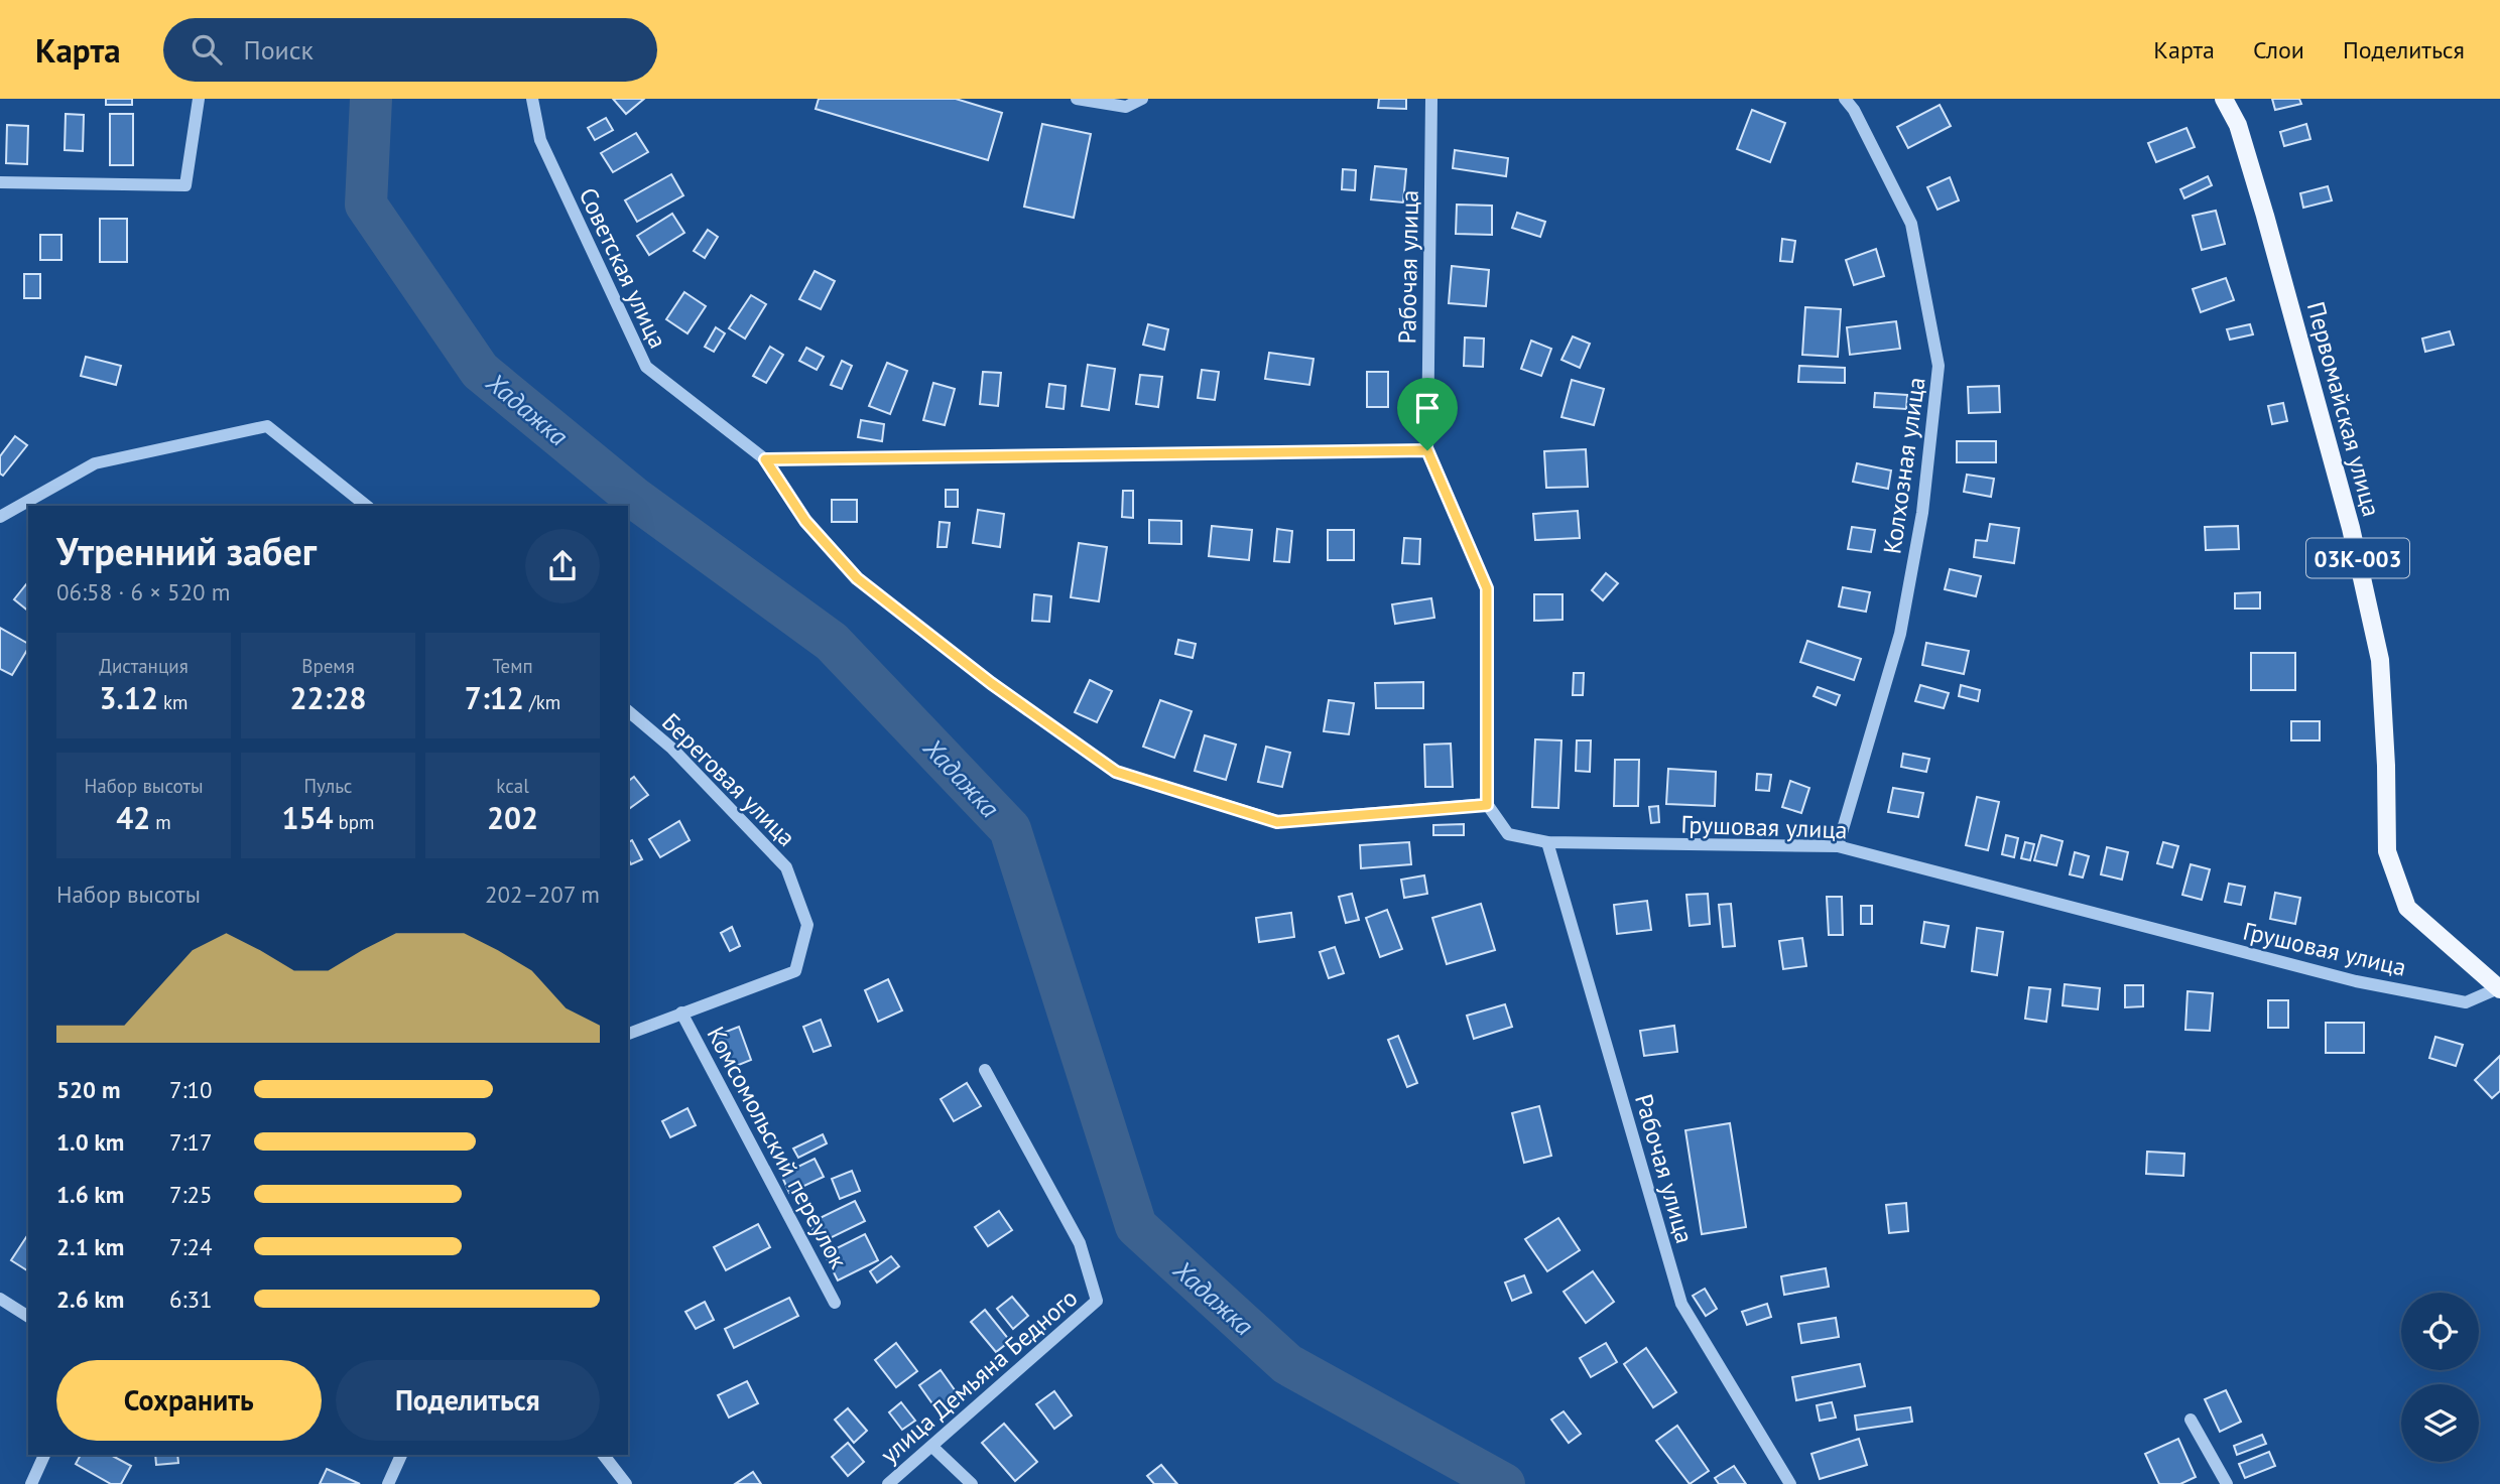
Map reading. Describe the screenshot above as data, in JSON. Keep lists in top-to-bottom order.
{
  "streets": {
    "main road": ["Первомайская улица", "03К-003"],
    "street": [
      "Рабочая улица",
      "Советская улица",
      "Колхозная улица",
      "Береговая улица",
      "Грушовая улица",
      "Комсомольский переулок",
      "улица Демьяна Бедного"
    ]
  },
  "crossings": [
    ["Рабочая улица", "Грушовая улица"],
    ["Первомайская улица", "Грушовая улица"],
    ["Колхозная улица", "Грушовая улица"],
    ["Береговая улица", "Комсомольский переулок"]
  ],
  "water": ["Хадажка"],
  "page": {
    "header": "Карта",
    "search": "Поиск",
    "nav": ["Карта", "Слои", "Поделиться"],
    "heading": ["Утренний забег", "06:58 · 6 × 520 m"],
    "stats": [
      ["Дистанция", "3.12 km"],
      ["Время", "22:28"],
      ["Темп", "7:12 /km"],
      ["Набор высоты", "42 m"],
      ["Пульс", "154 bpm"],
      ["kcal", "202"]
    ],
    "chart": ["Набор высоты", "202–207 m"],
    "list": [
      {
        "name": "520 m",
        "note": "7:10"
      },
      {
        "name": "1.0 km",
        "note": "7:17"
      },
      {
        "name": "1.6 km",
        "note": "7:25"
      },
      {
        "name": "2.1 km",
        "note": "7:24"
      },
      {
        "name": "2.6 km",
        "note": "6:31"
      }
    ],
    "buttons": ["Сохранить", "Поделиться"]
  }
}
